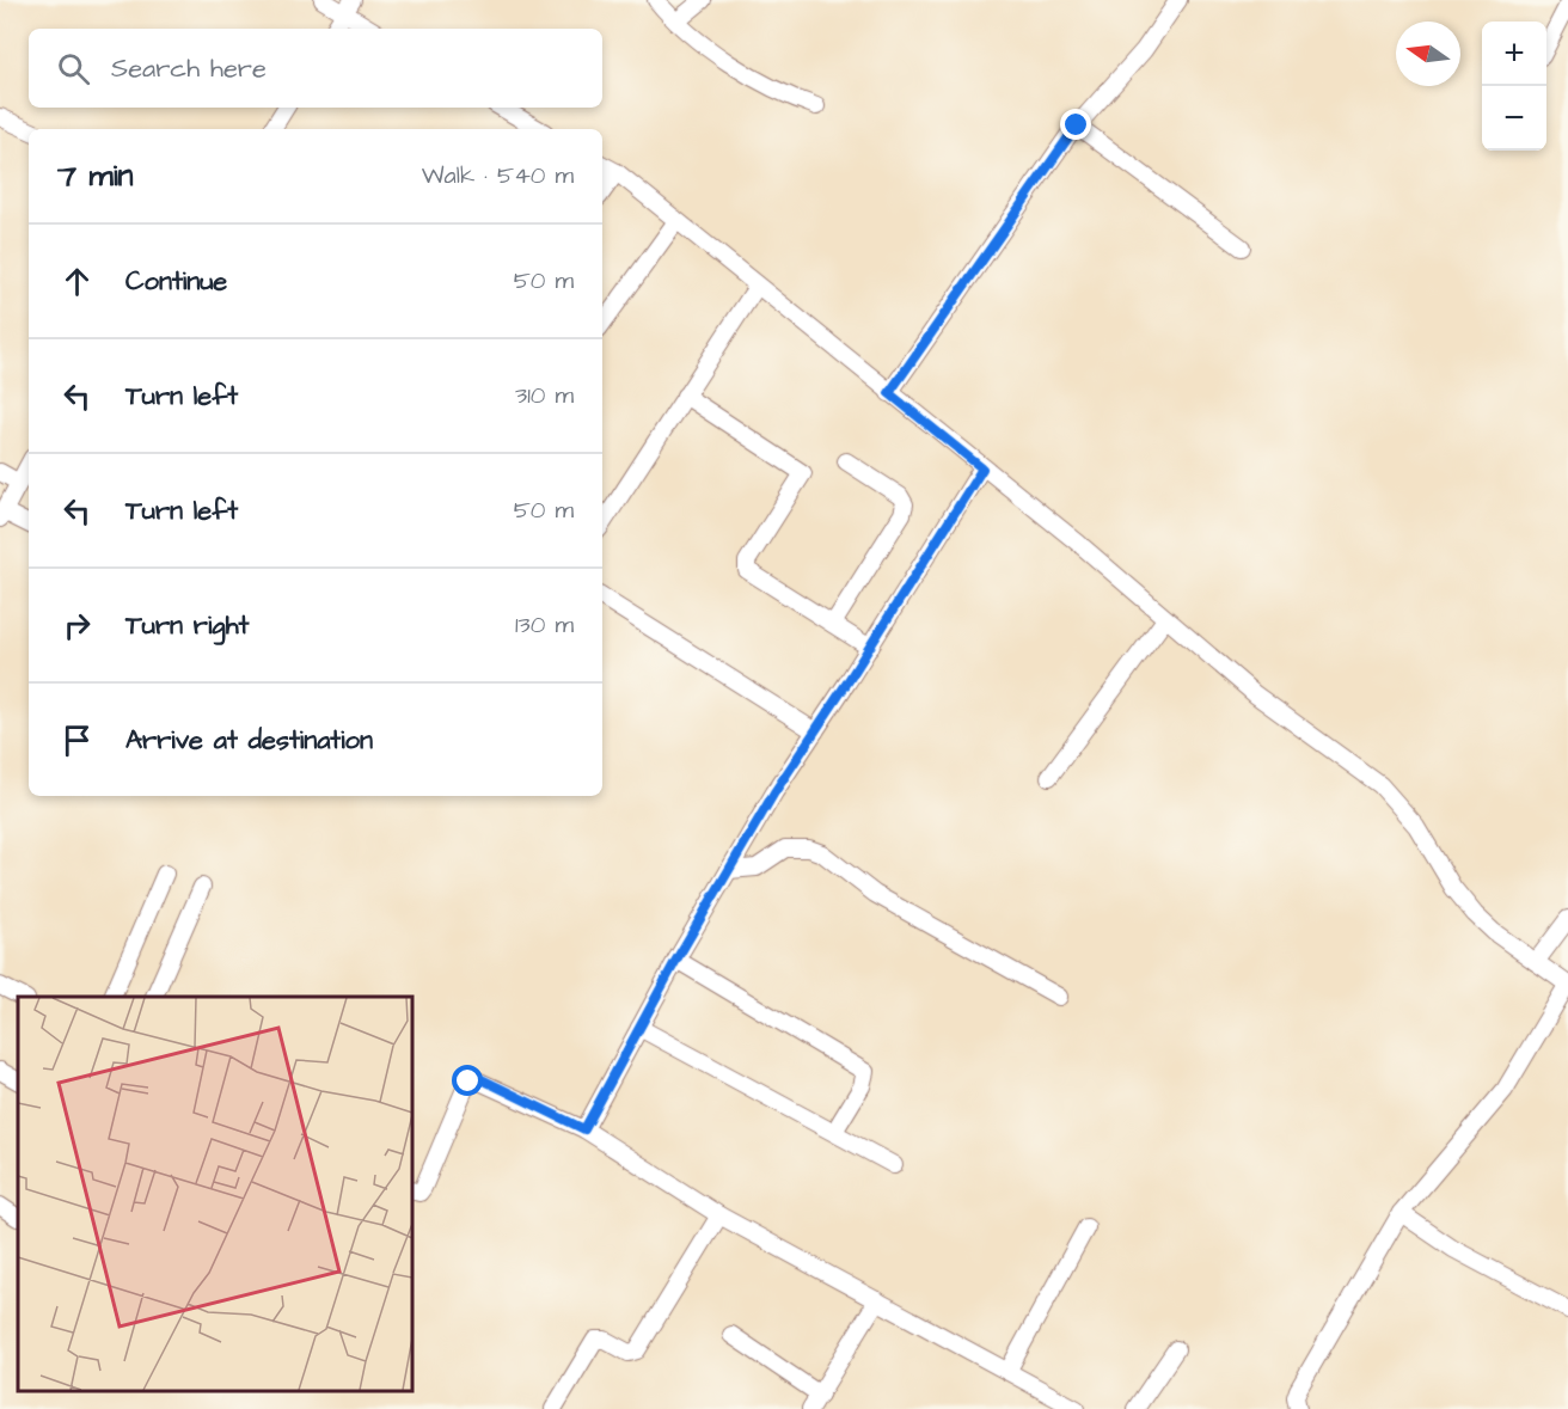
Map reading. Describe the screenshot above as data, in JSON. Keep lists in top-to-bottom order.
{
  "north": "left",
  "page": {
    "map_buttons": ["+", "−"],
    "search": "Search here",
    "heading": ["7 min", "Walk · 540 m"],
    "list": [
      ["Continue", "50 m"],
      ["Turn left", "310 m"],
      ["Turn left", "50 m"],
      ["Turn right", "130 m"],
      "Arrive at destination"
    ]
  }
}
